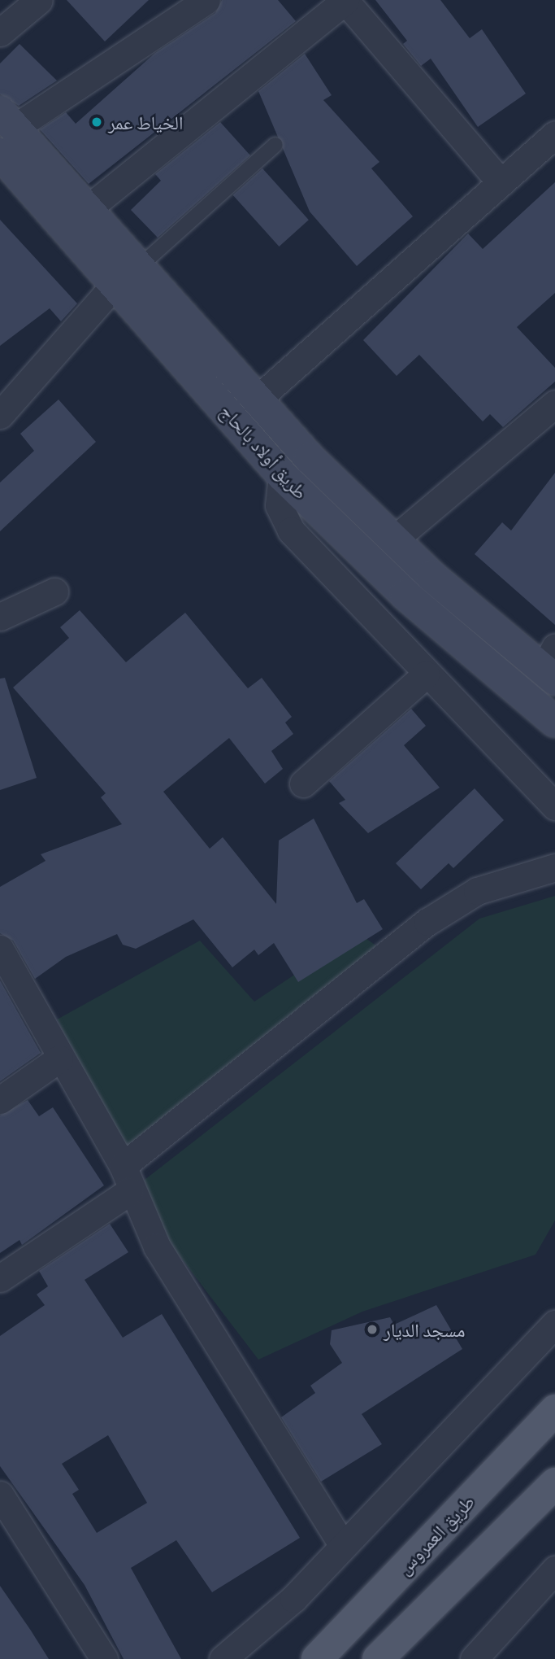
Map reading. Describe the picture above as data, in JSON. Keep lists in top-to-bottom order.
{
  "streets": {
    "main road": ["طريق أولاد بالحاج", "طريق العمروس"]
  },
  "places": ["الخياط عمر", "مسجد الديار"]
}
